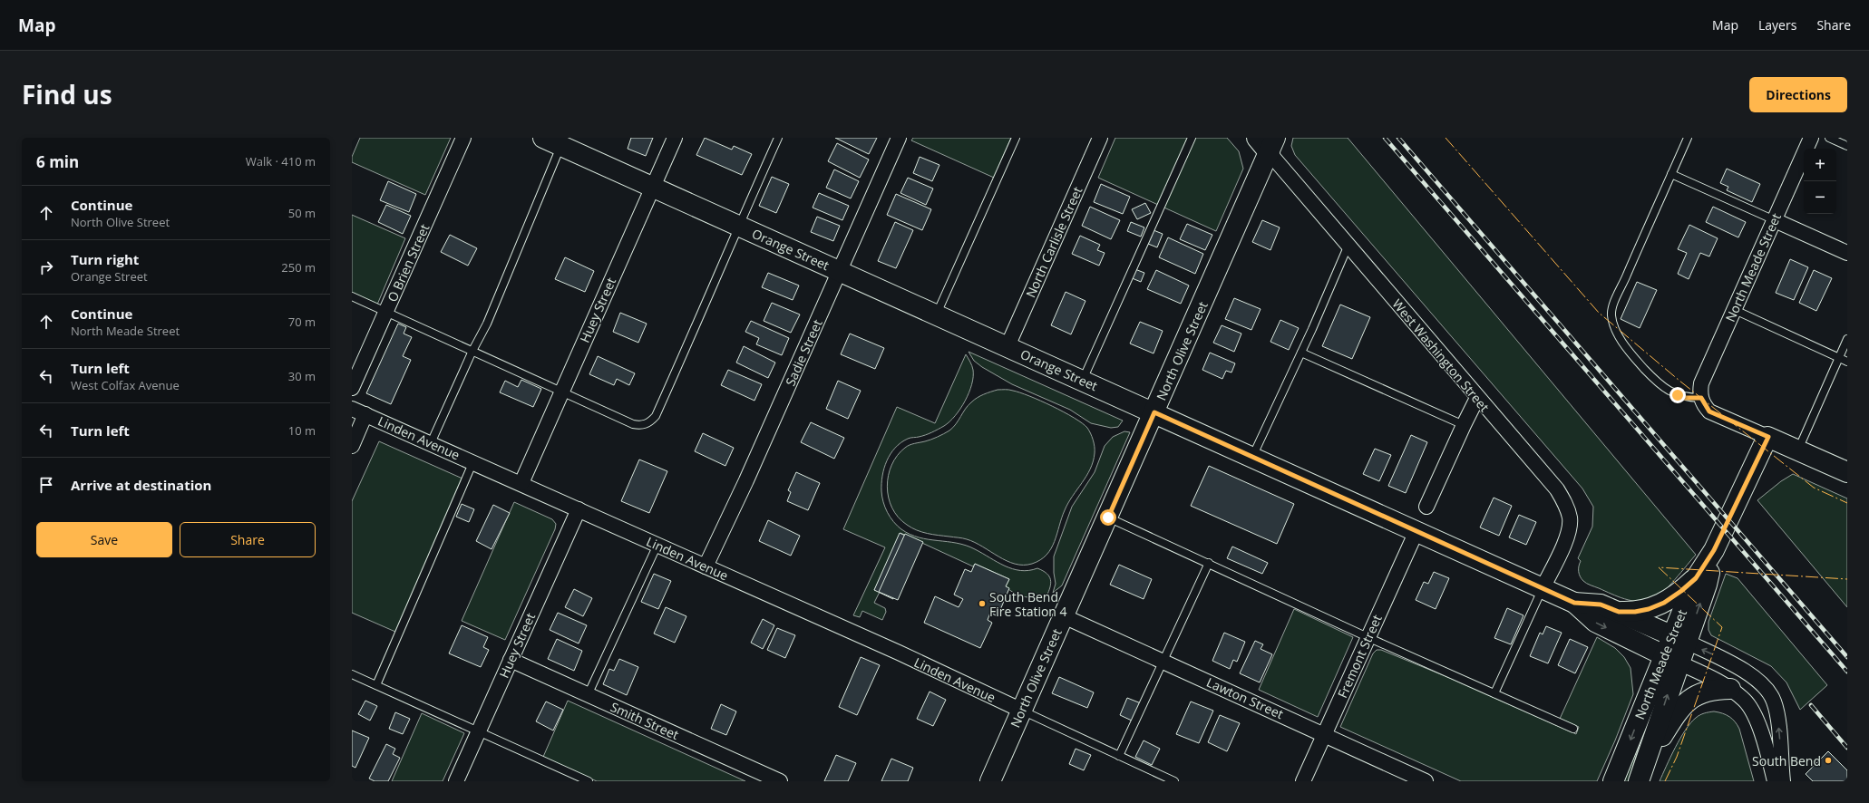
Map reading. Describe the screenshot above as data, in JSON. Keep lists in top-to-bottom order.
{
  "streets": {
    "street": [
      "North Carlisle Street",
      "Orange Street",
      "O Brien Street",
      "North Meade Street",
      "Huey Street",
      "North Olive Street",
      "Sadie Street",
      "West Washington Street",
      "Linden Avenue",
      "Fremont Street",
      "Lawton Street",
      "Smith Street"
    ]
  },
  "crossings": [
    ["North Carlisle Street", "Orange Street"],
    ["Orange Street", "North Meade Street"],
    ["Orange Street", "Huey Street"],
    ["Orange Street", "North Olive Street"],
    ["Orange Street", "Sadie Street"],
    ["Orange Street", "West Washington Street"],
    ["Orange Street", "Fremont Street"],
    ["Huey Street", "Linden Avenue"],
    ["Huey Street", "Smith Street"],
    ["North Olive Street", "West Washington Street"],
    ["North Olive Street", "Linden Avenue"],
    ["North Olive Street", "Lawton Street"],
    ["Sadie Street", "Linden Avenue"],
    ["Fremont Street", "Lawton Street"]
  ],
  "places": ["South Bend Fire Station 4", "South Bend"],
  "page": {
    "header": "Map",
    "nav": ["Map", "Layers", "Share"],
    "title": "Find us",
    "buttons": [
      "Directions",
      ["Save", "Share"]
    ],
    "heading": ["6 min", "Walk · 410 m"],
    "map_buttons": ["+", "−"],
    "list": [
      ["Continue", "North Olive Street", "50 m"],
      ["Turn right", "Orange Street", "250 m"],
      ["Continue", "North Meade Street", "70 m"],
      ["Turn left", "West Colfax Avenue", "30 m"],
      ["Turn left", "10 m"],
      "Arrive at destination"
    ]
  }
}
